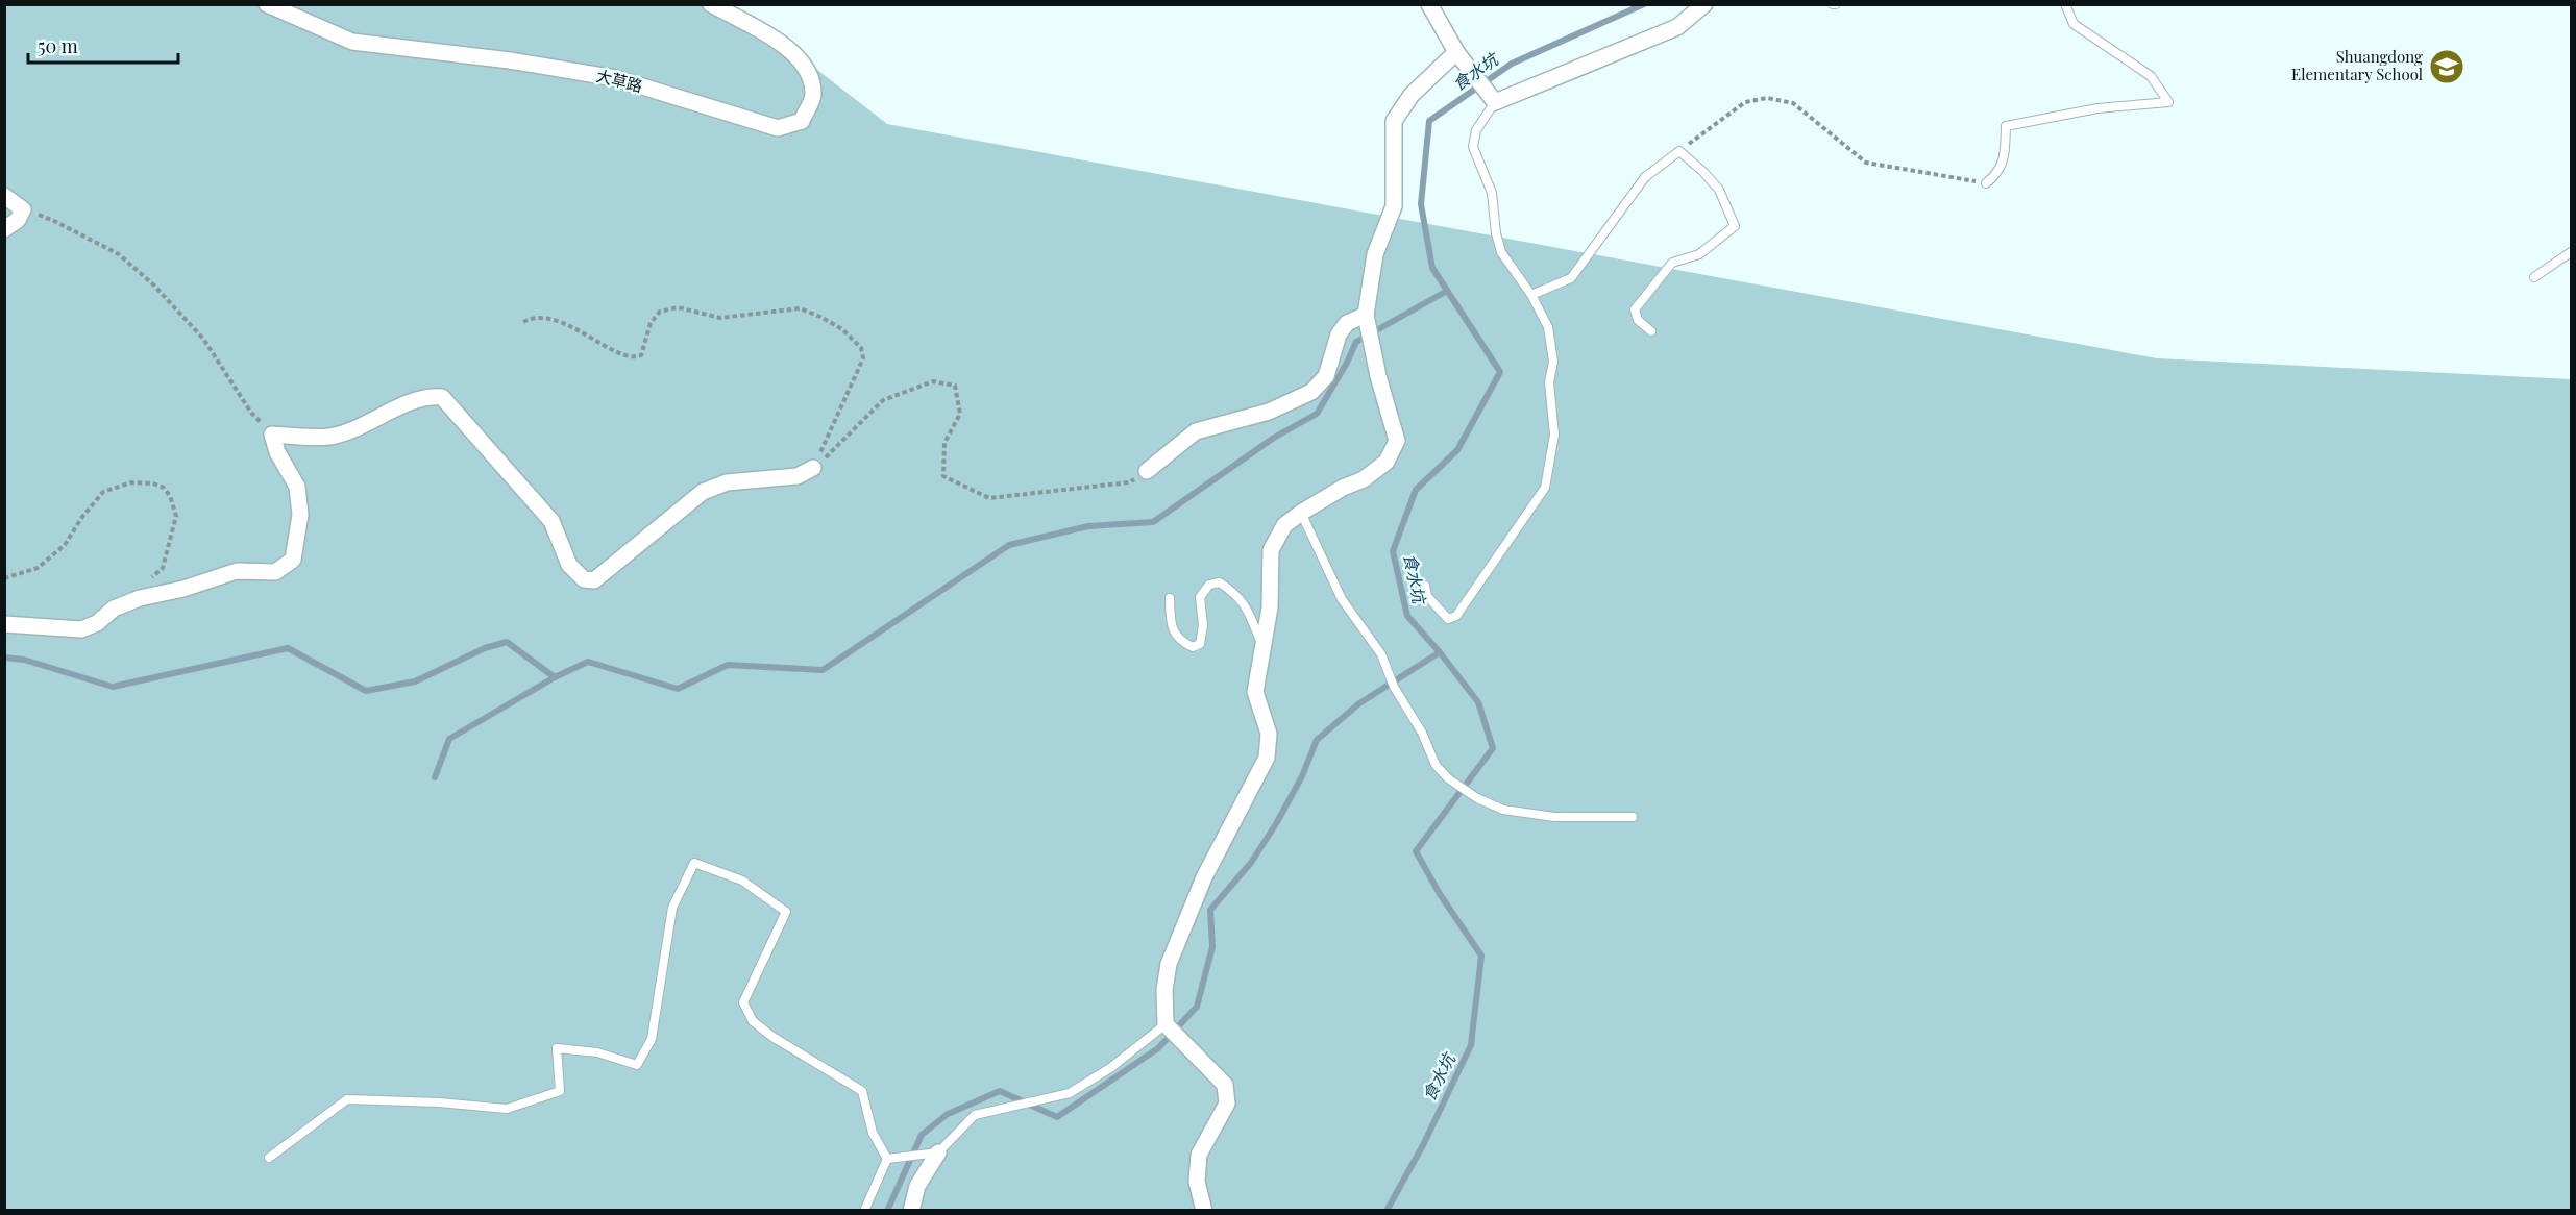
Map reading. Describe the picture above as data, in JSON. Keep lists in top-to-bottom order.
{
  "streets": {
    "street": ["大草路"]
  },
  "water": ["食水坑"],
  "places": {
    "school or university": ["Shuangdong Elementary School"]
  },
  "scale_bar": "50 m"
}
